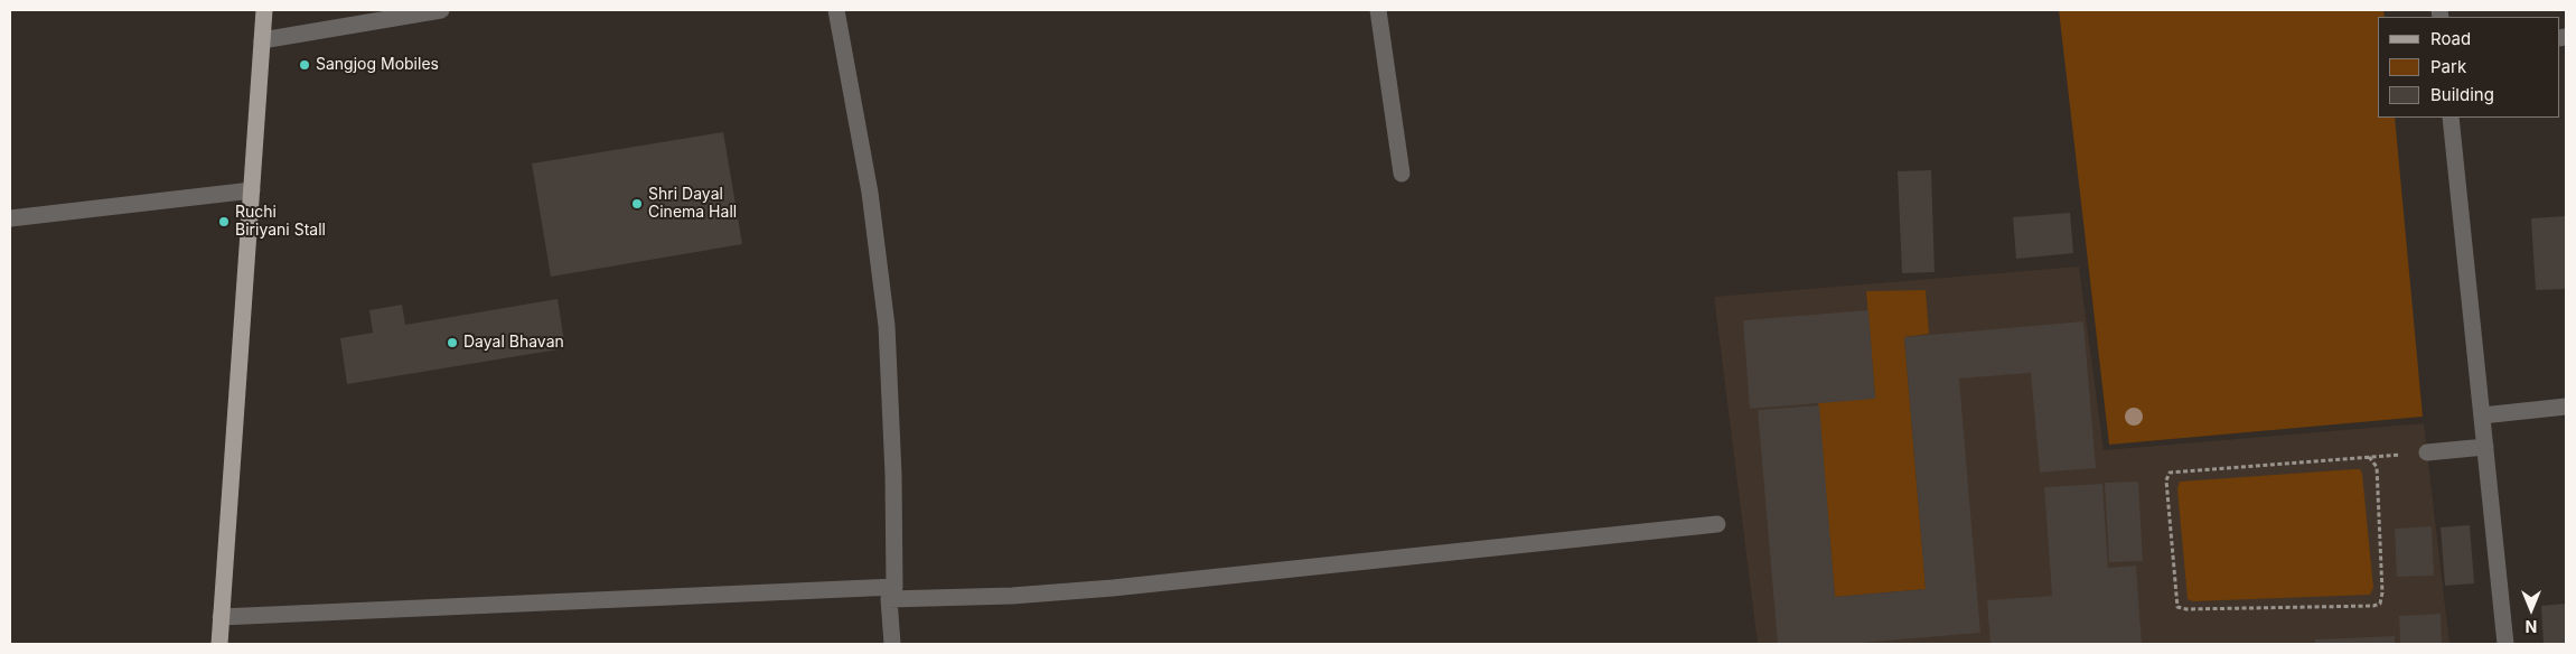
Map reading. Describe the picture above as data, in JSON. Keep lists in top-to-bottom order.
{
  "places": [
    "Sangjog Mobiles",
    "Shri Dayal Cinema Hall",
    "Ruchi Biriyani Stall",
    "Dayal Bhavan"
  ],
  "legend": ["Road", "Park", "Building"],
  "north": "bottom"
}
